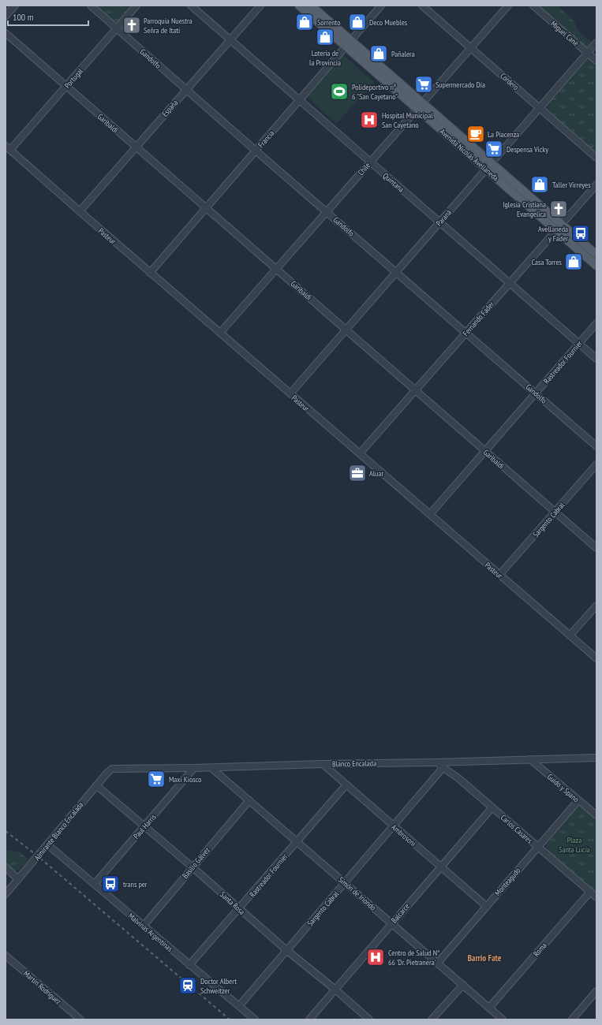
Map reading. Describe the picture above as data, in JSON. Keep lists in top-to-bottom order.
{
  "streets": {
    "main road": ["Avenida Nicolás Avellaneda"],
    "street": [
      "Miguel Cané",
      "Gandolfo",
      "Portugal",
      "Cordero",
      "España",
      "Garibaldi",
      "Francia",
      "Chile",
      "Quintana",
      "Paraná",
      "Pasteur",
      "Fernando Fader",
      "Rastreador Fournier",
      "Sargento Cabral",
      "Blanco Encalada",
      "Guido y Spano",
      "Paul Harris",
      "Carlos Casares",
      "Almirante Blanco Encalada",
      "Ambrosoni",
      "Basilio Gálvez",
      "Monteagudo",
      "Simón de Iriondo",
      "Santa Rosa",
      "Balcarce",
      "Malvinas Argentinas",
      "Roma",
      "Martín Rodríguez"
    ]
  },
  "crossings": [
    ["Miguel Cané", "Paraná"],
    ["Gandolfo", "Portugal"],
    ["Gandolfo", "España"],
    ["Gandolfo", "Francia"],
    ["Gandolfo", "Chile"],
    ["Gandolfo", "Paraná"],
    ["Gandolfo", "Fernando Fader"],
    ["Gandolfo", "Rastreador Fournier"],
    ["Portugal", "Garibaldi"],
    ["Portugal", "Pasteur"],
    ["Cordero", "Chile"],
    ["Cordero", "Paraná"],
    ["España", "Garibaldi"],
    ["España", "Quintana"],
    ["España", "Pasteur"],
    ["Garibaldi", "Francia"],
    ["Garibaldi", "Chile"],
    ["Garibaldi", "Paraná"],
    ["Garibaldi", "Fernando Fader"],
    ["Garibaldi", "Rastreador Fournier"],
    ["Garibaldi", "Sargento Cabral"],
    ["Francia", "Avenida Nicolás Avellaneda"],
    ["Francia", "Quintana"],
    ["Francia", "Pasteur"],
    ["Avenida Nicolás Avellaneda", "Chile"],
    ["Avenida Nicolás Avellaneda", "Paraná"],
    ["Avenida Nicolás Avellaneda", "Fernando Fader"],
    ["Chile", "Quintana"],
    ["Chile", "Pasteur"],
    ["Quintana", "Paraná"],
    ["Quintana", "Fernando Fader"],
    ["Quintana", "Rastreador Fournier"],
    ["Paraná", "Pasteur"],
    ["Pasteur", "Fernando Fader"],
    ["Pasteur", "Rastreador Fournier"],
    ["Pasteur", "Sargento Cabral"],
    ["Rastreador Fournier", "Ambrosoni"],
    ["Rastreador Fournier", "Simón de Iriondo"],
    ["Rastreador Fournier", "Santa Rosa"],
    ["Rastreador Fournier", "Malvinas Argentinas"],
    ["Sargento Cabral", "Carlos Casares"],
    ["Sargento Cabral", "Ambrosoni"],
    ["Sargento Cabral", "Simón de Iriondo"],
    ["Sargento Cabral", "Santa Rosa"],
    ["Sargento Cabral", "Malvinas Argentinas"],
    ["Blanco Encalada", "Guido y Spano"],
    ["Blanco Encalada", "Paul Harris"],
    ["Blanco Encalada", "Carlos Casares"],
    ["Blanco Encalada", "Almirante Blanco Encalada"],
    ["Blanco Encalada", "Ambrosoni"],
    ["Blanco Encalada", "Simón de Iriondo"],
    ["Guido y Spano", "Monteagudo"],
    ["Paul Harris", "Santa Rosa"],
    ["Paul Harris", "Malvinas Argentinas"],
    ["Carlos Casares", "Monteagudo"],
    ["Carlos Casares", "Balcarce"],
    ["Carlos Casares", "Roma"],
    ["Almirante Blanco Encalada", "Santa Rosa"],
    ["Almirante Blanco Encalada", "Malvinas Argentinas"],
    ["Ambrosoni", "Monteagudo"],
    ["Ambrosoni", "Balcarce"],
    ["Basilio Gálvez", "Simón de Iriondo"],
    ["Basilio Gálvez", "Santa Rosa"],
    ["Basilio Gálvez", "Malvinas Argentinas"],
    ["Monteagudo", "Simón de Iriondo"],
    ["Simón de Iriondo", "Balcarce"],
    ["Simón de Iriondo", "Roma"],
    ["Santa Rosa", "Balcarce"]
  ],
  "districts": ["Barrio Fate"],
  "parks": ["Plaza Santa Lucía"],
  "places": {
    "shop": [
      "Sorrento",
      "Deco Muebles",
      "Loteria de la Provincia",
      "Pañalera",
      "Taller Virreyes",
      "Casa Torres"
    ],
    "church": ["Parroquia Nuestra Señra de Itatí", "Iglesia Cristiana Evangelica"],
    "supermarket": ["Supermercado Día", "Despensa Vicky", "Maxi Kiosco"],
    "sports": ["Polideportivo nº 6 \"San Cayetano\""],
    "hospital": ["Hospital Municipal San Cayetano", "Centro de Salud N° 66 'Dr. Pietranera'"],
    "cafe": ["La Piacenza"],
    "bus stop": ["Avellaneda y Fader", "trans per"],
    "office": ["Aluar"],
    "station": ["Doctor Albert Schweitzer"]
  },
  "scale_bar": "100 m"
}
